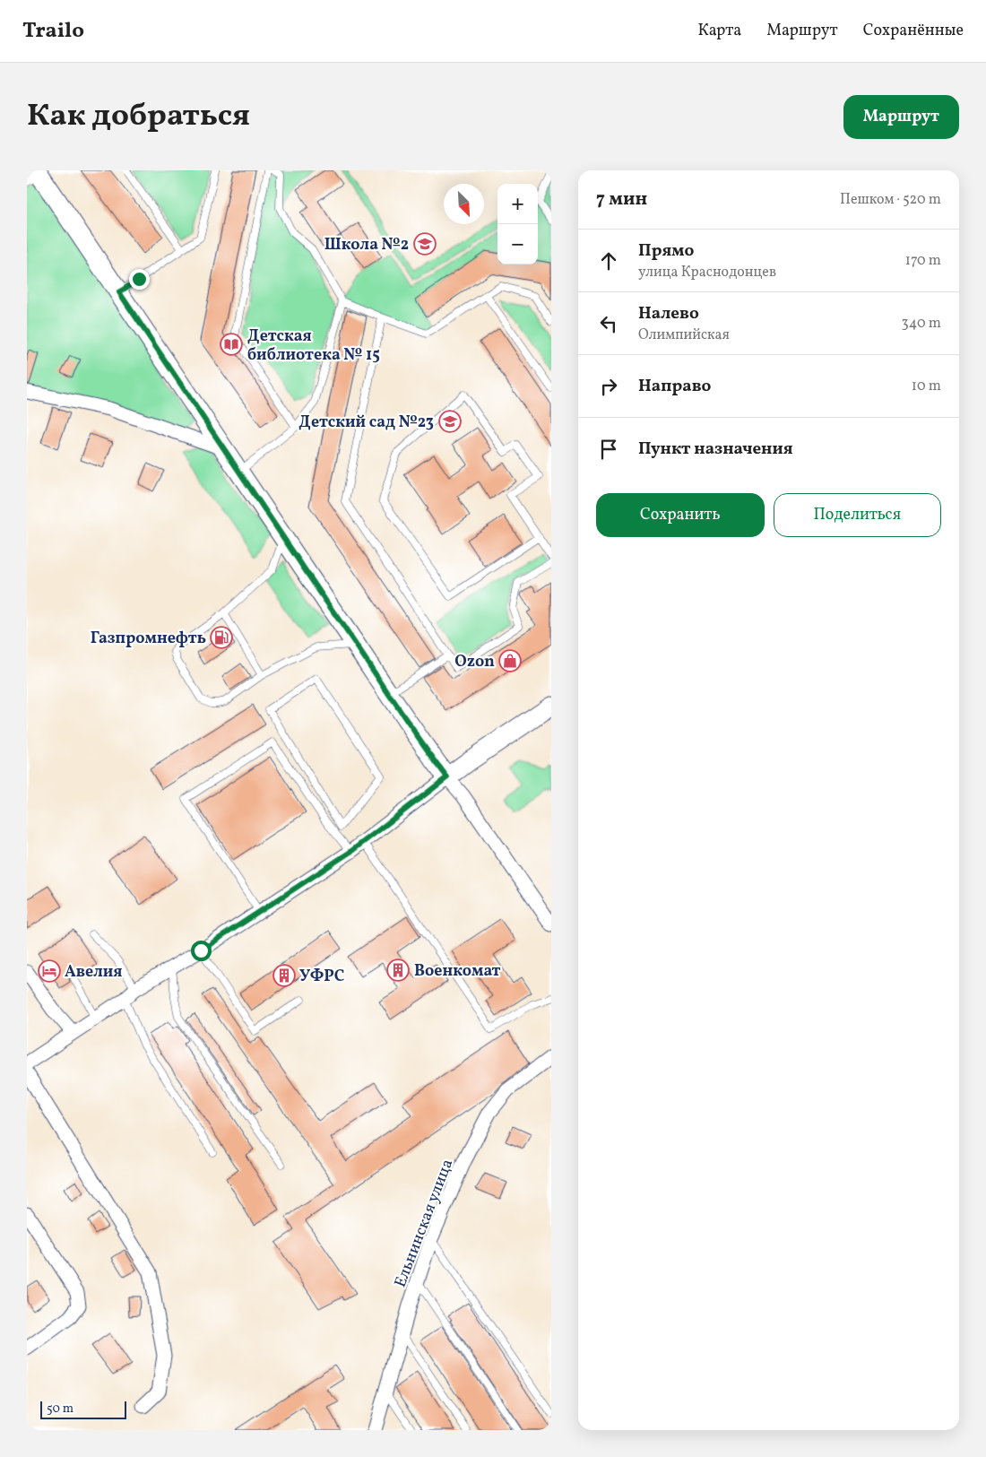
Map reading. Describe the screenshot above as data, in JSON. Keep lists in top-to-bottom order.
{
  "streets": {
    "street": ["Ельнинская улица"]
  },
  "places": {
    "school or university": ["Школа №2", "Детский сад №23"],
    "library": ["Детская библиотека № 15"],
    "fuel station": ["Газпромнефть"],
    "shop": ["Ozon"],
    "building": ["Военкомат", "УФРС"],
    "hotel": ["Авелия"]
  },
  "scale_bar": "50 m",
  "north": "bottom right",
  "page": {
    "header": "Trailo",
    "nav": ["Карта", "Маршрут", "Сохранённые"],
    "title": "Как добраться",
    "buttons": [
      "Маршрут",
      ["Сохранить", "Поделиться"]
    ],
    "heading": ["7 мин", "Пешком · 520 m"],
    "map_buttons": ["+", "−"],
    "list": [
      ["Прямо", "улица Краснодонцев", "170 m"],
      ["Налево", "Олимпийская", "340 m"],
      ["Направо", "10 m"],
      "Пункт назначения"
    ],
    "scale": "50 m"
  }
}
